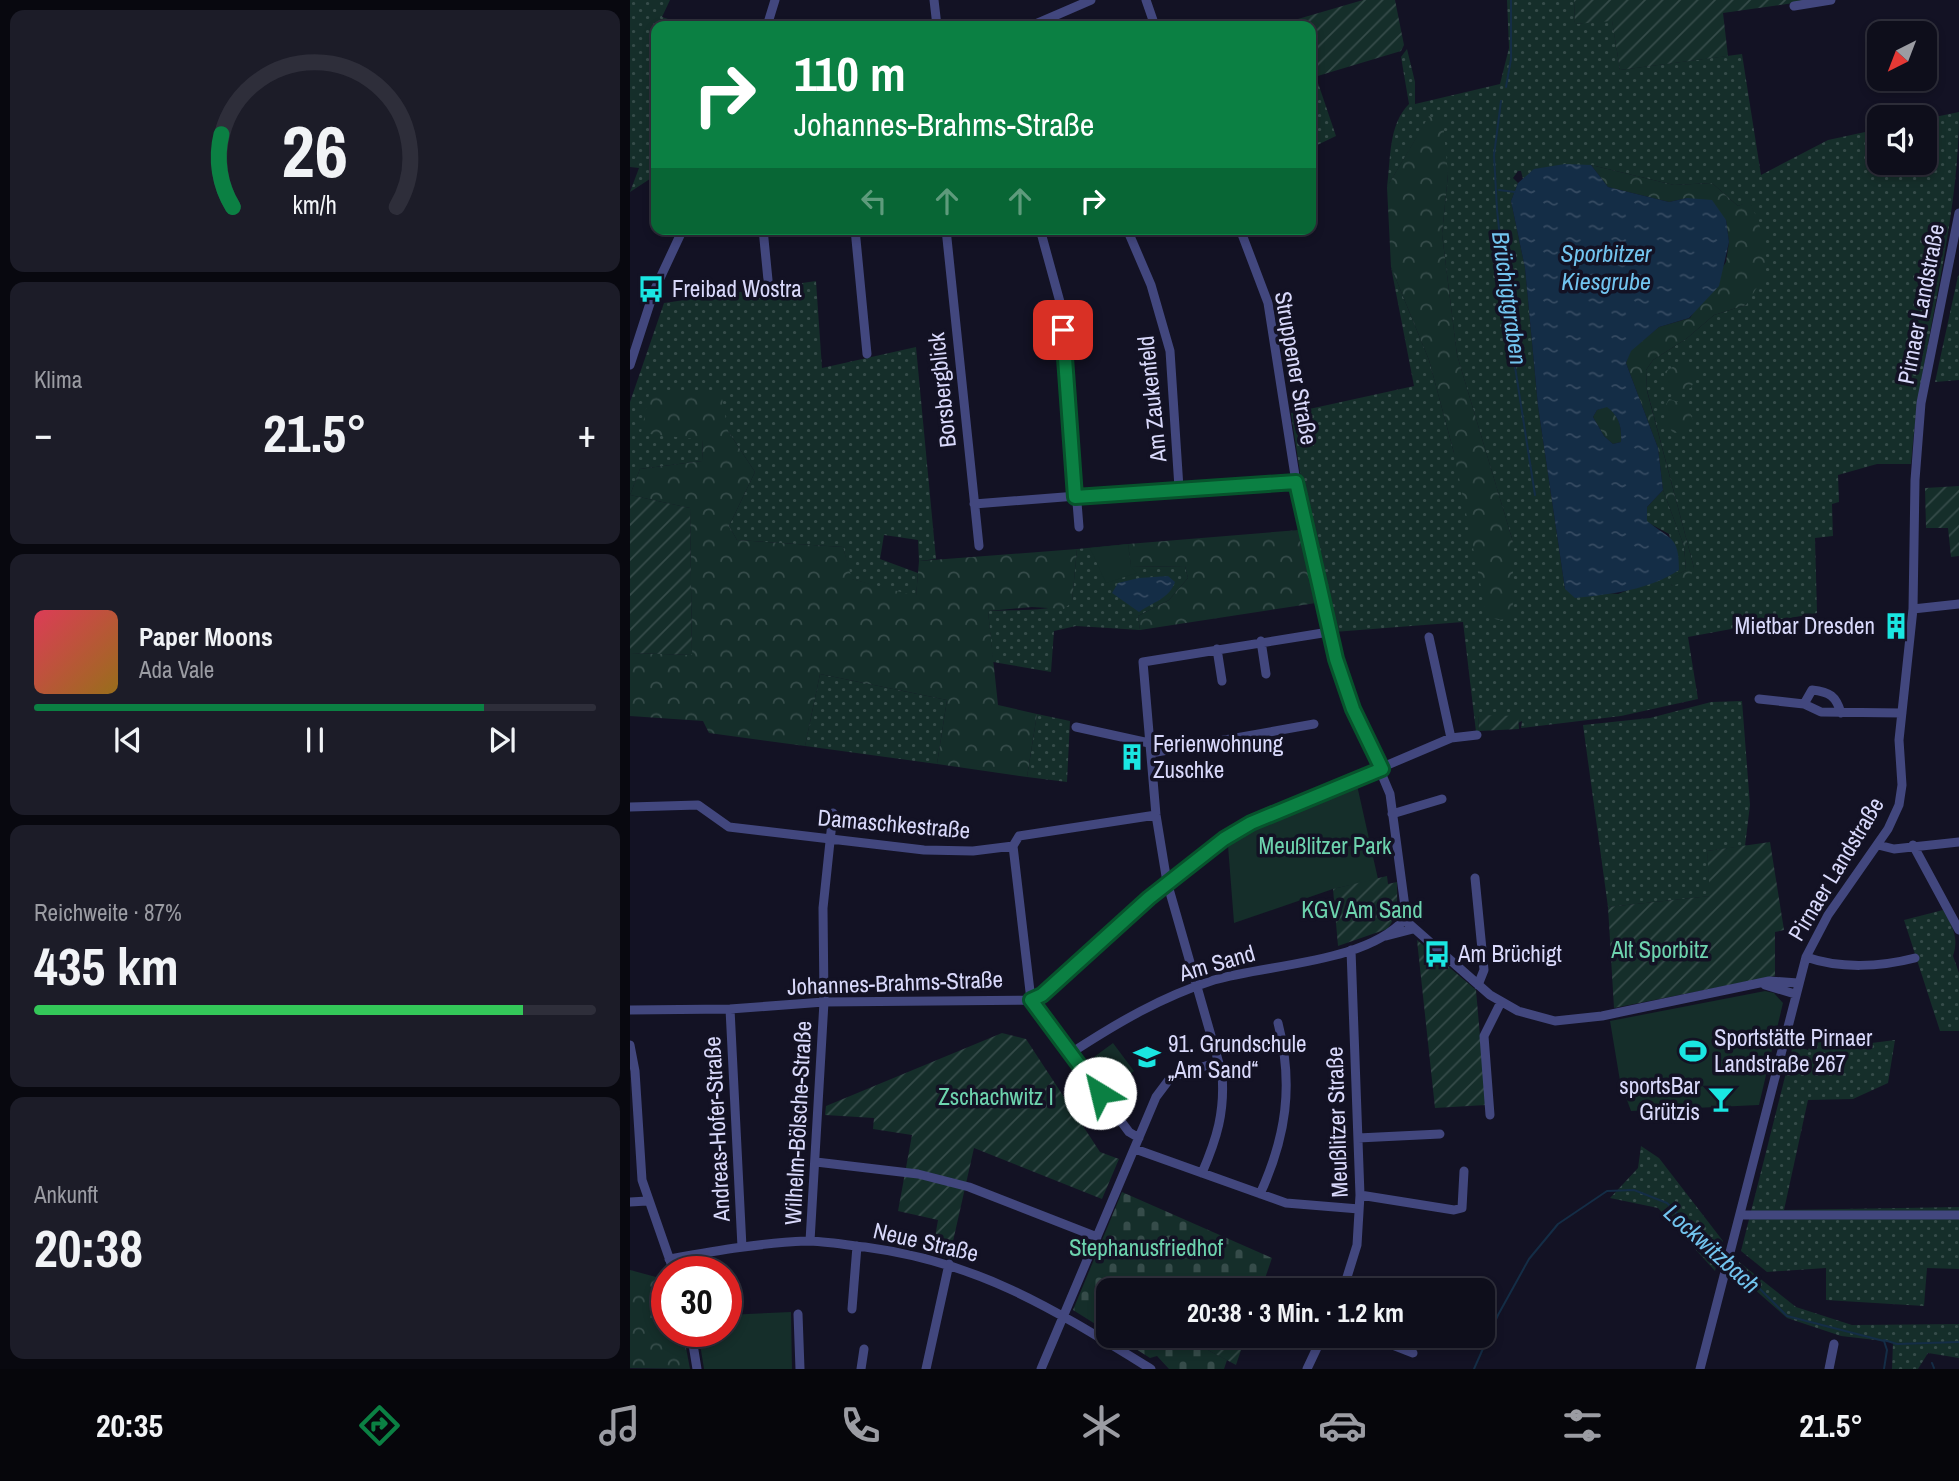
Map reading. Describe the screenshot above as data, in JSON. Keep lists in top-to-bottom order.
{
  "streets": {
    "street": [
      "Pirnaer Landstraße",
      "Struppener Straße",
      "Borsbergblick",
      "Am Zaukenfeld",
      "Damaschkestraße",
      "Am Sand",
      "Johannes-Brahms-Straße",
      "Meußlitzer Straße",
      "Wilhelm-Bölsche-Straße",
      "Andreas-Hofer-Straße",
      "Neue Straße"
    ]
  },
  "crossings": [
    ["Struppener Straße", "Am Sand"],
    ["Struppener Straße", "Johannes-Brahms-Straße"],
    ["Damaschkestraße", "Wilhelm-Bölsche-Straße"],
    ["Am Sand", "Meußlitzer Straße"],
    ["Johannes-Brahms-Straße", "Wilhelm-Bölsche-Straße"],
    ["Johannes-Brahms-Straße", "Andreas-Hofer-Straße"],
    ["Wilhelm-Bölsche-Straße", "Neue Straße"],
    ["Andreas-Hofer-Straße", "Neue Straße"]
  ],
  "water": ["Sporbitzer Kiesgrube", "Brüchigtgraben", "Lockwitzbach"],
  "parks": [
    "Meußlitzer Park",
    "KGV Am Sand",
    "Alt Sporbitz",
    "Zschachwitz I",
    "Stephanusfriedhof"
  ],
  "places": {
    "bus stop": ["Freibad Wostra", "Am Brüchigt"],
    "building": ["Mietbar Dresden", "Ferienwohnung Zuschke"],
    "sports": ["Sportstätte Pirnaer Landstraße 267"],
    "school or university": ["91. Grundschule „Am Sand“"],
    "bar": ["sportsBar Grützis"]
  },
  "north": "bottom left",
  "page": {
    "turn": ["110 m", "Johannes-Brahms-Straße"],
    "tile": [
      "Klima",
      ["Reichweite · 87%", "435 km"],
      ["Ankunft", "20:38"]
    ],
    "heat": ["−", "21.5°", "+"],
    "song": ["Paper Moons", "Ada Vale"],
    "limit": "30",
    "trip": "20:38 · 3 Min. · 1.2 km",
    "tabs": ["20:35", "21.5°"],
    "gauge": ["26", "km/h"]
  }
}
